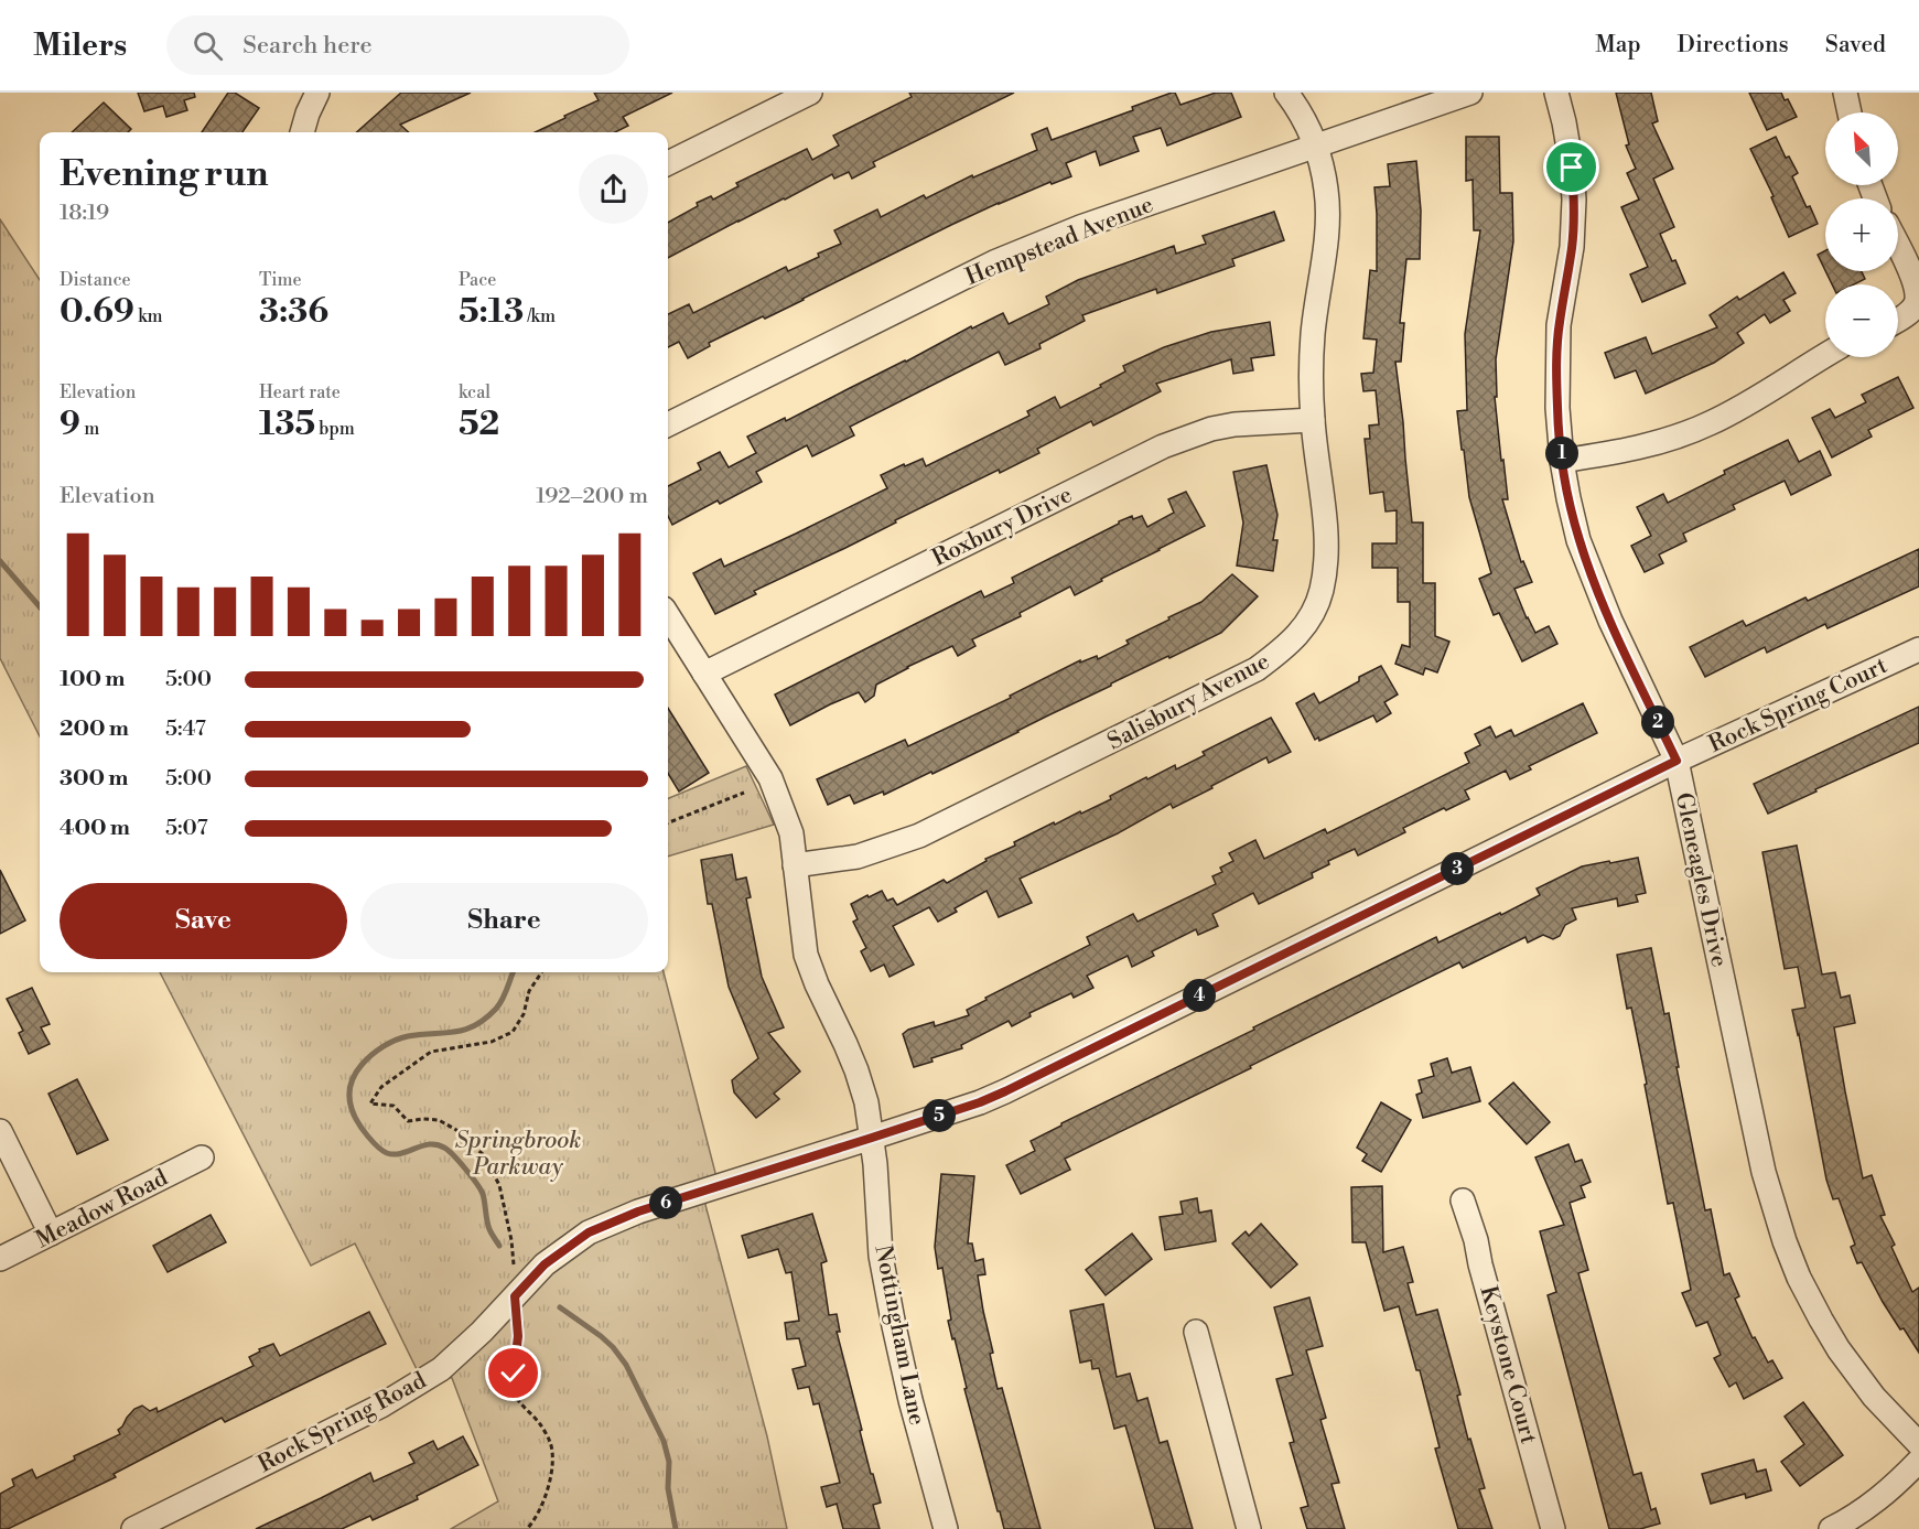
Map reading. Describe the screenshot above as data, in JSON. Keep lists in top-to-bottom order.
{
  "streets": {
    "street": [
      "Hempstead Avenue",
      "Roxbury Drive",
      "Salisbury Avenue",
      "Rock Spring Court",
      "Gleneagles Drive",
      "Meadow Road",
      "Nottingham Lane",
      "Keystone Court",
      "Rock Spring Road"
    ]
  },
  "crossings": [
    ["Hempstead Avenue", "Salisbury Avenue"],
    ["Roxbury Drive", "Salisbury Avenue"],
    ["Roxbury Drive", "Nottingham Lane"],
    ["Salisbury Avenue", "Nottingham Lane"],
    ["Rock Spring Court", "Gleneagles Drive"],
    ["Rock Spring Court", "Rock Spring Road"],
    ["Gleneagles Drive", "Rock Spring Road"],
    ["Nottingham Lane", "Rock Spring Road"]
  ],
  "parks": ["Springbrook Parkway"],
  "north": "top left",
  "page": {
    "header": "Milers",
    "search": "Search here",
    "nav": ["Map", "Directions", "Saved"],
    "map_buttons": ["+", "−"],
    "heading": ["Evening run", "18:19"],
    "stats": [
      ["Distance", "0.69 km"],
      ["Time", "3:36"],
      ["Pace", "5:13 /km"],
      ["Elevation", "9 m"],
      ["Heart rate", "135 bpm"],
      ["kcal", "52"]
    ],
    "pins": [
      "1",
      "2",
      "3",
      "4",
      "5",
      "6"
    ],
    "chart": ["Elevation", "192–200 m"],
    "list": [
      {
        "name": "100 m",
        "note": "5:00"
      },
      {
        "name": "200 m",
        "note": "5:47"
      },
      {
        "name": "300 m",
        "note": "5:00"
      },
      {
        "name": "400 m",
        "note": "5:07"
      }
    ],
    "buttons": ["Save", "Share"]
  }
}
